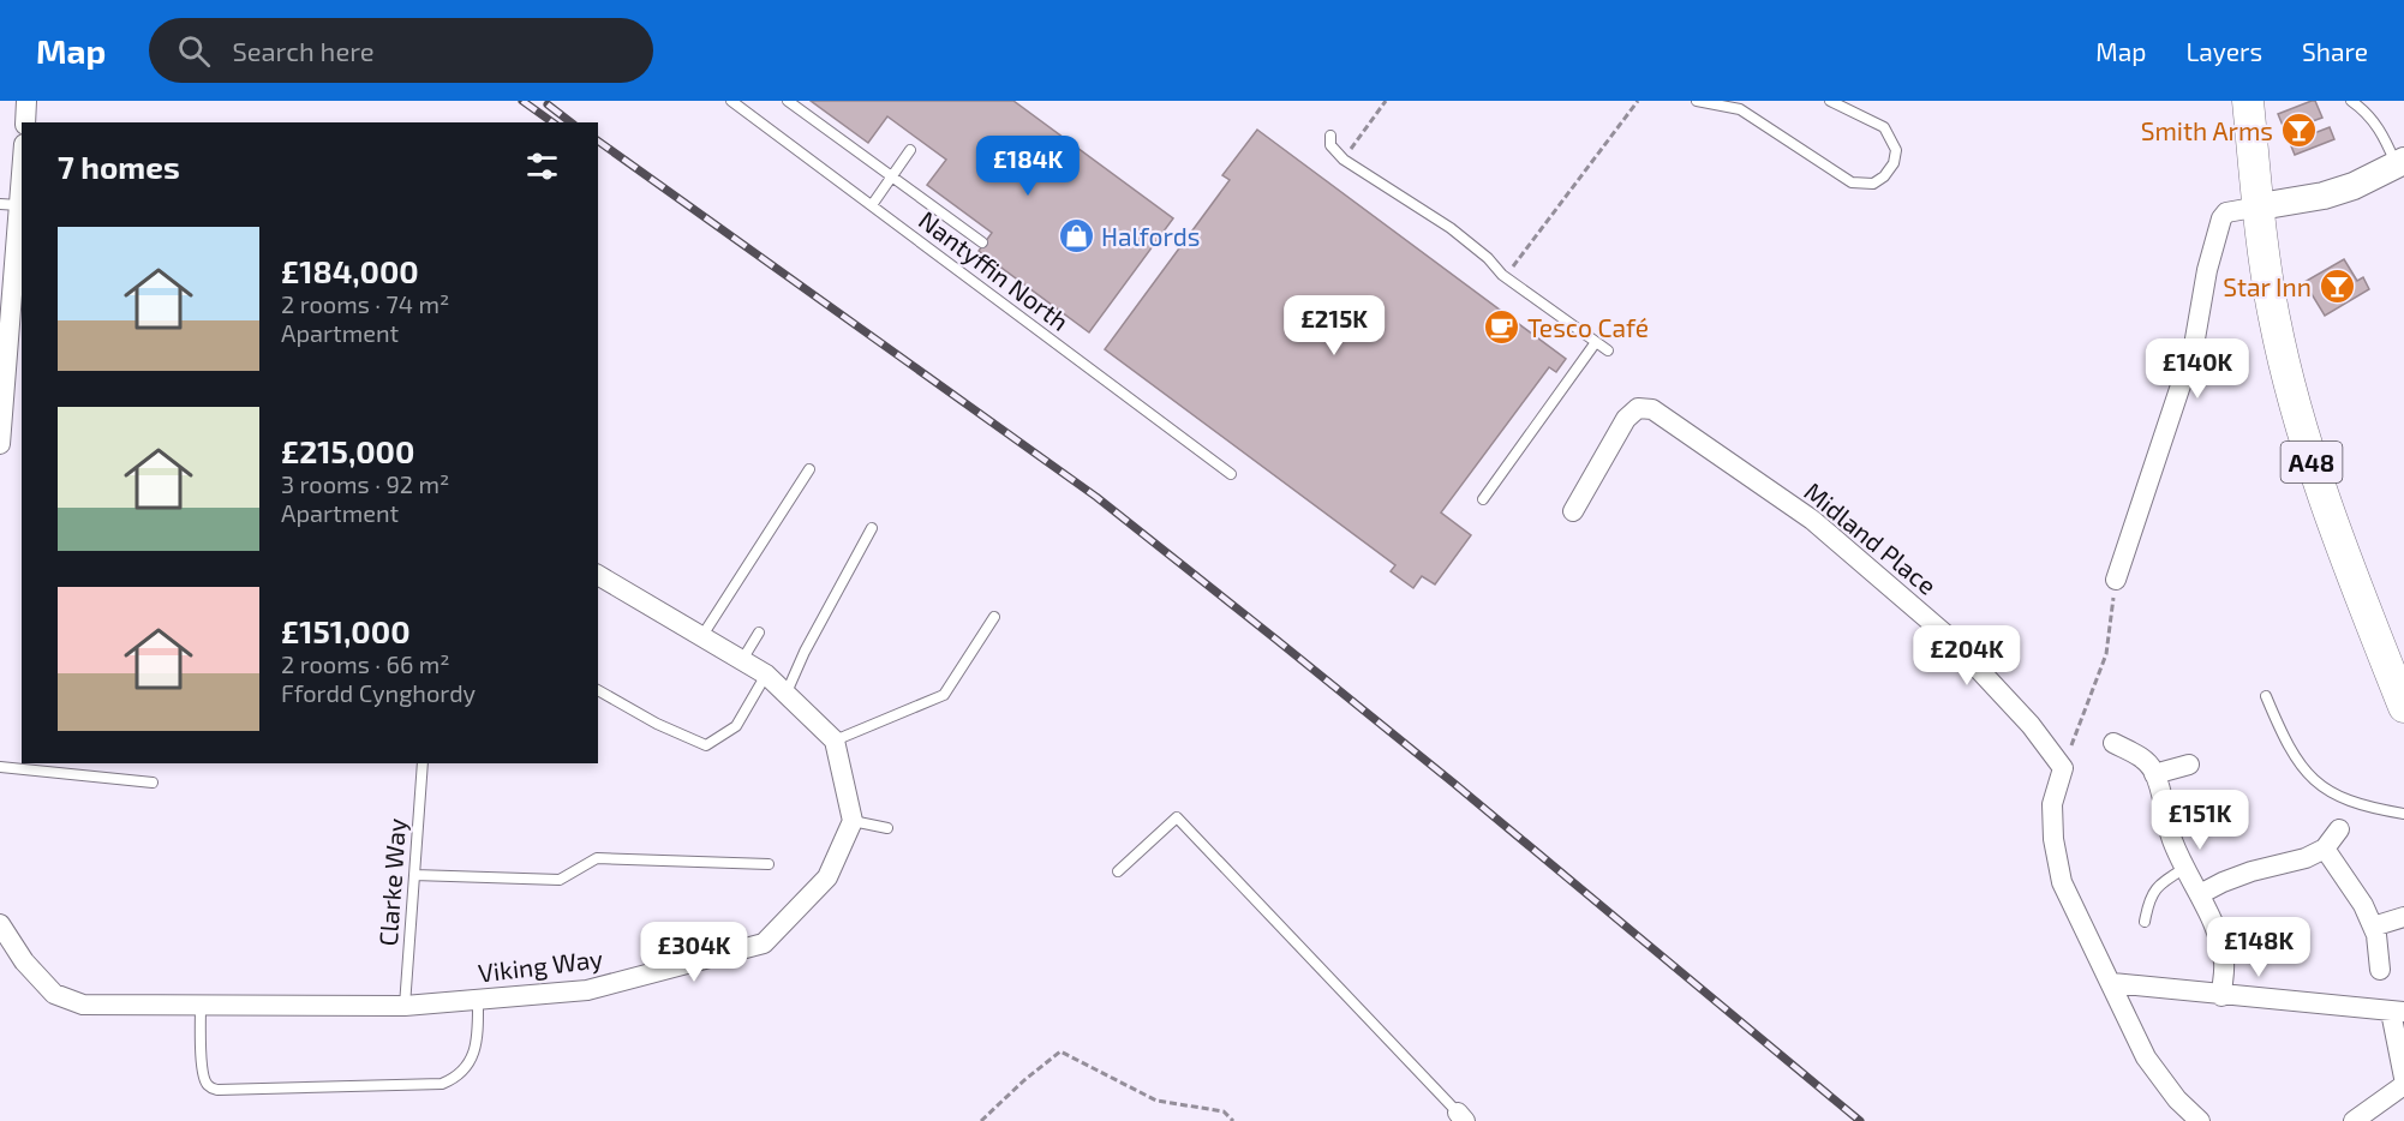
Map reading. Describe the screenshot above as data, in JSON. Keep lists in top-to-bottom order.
{
  "streets": {
    "main road": ["A48"],
    "street": ["Midland Place", "Viking Way"],
    "lane": ["Nantyffin North", "Clarke Way"]
  },
  "crossings": [
    ["Clarke Way", "Viking Way"]
  ],
  "places": {
    "bar": ["Smith Arms", "Star Inn"],
    "shop": ["Halfords"],
    "cafe": ["Tesco Café"]
  },
  "page": {
    "header": "Map",
    "search": "Search here",
    "nav": ["Map", "Layers", "Share"],
    "heading": "7 homes",
    "price": [
      "£184K",
      "£215K",
      "£140K",
      "£204K",
      "£151K",
      "£148K",
      "£304K"
    ],
    "list": [
      {
        "name": "£184,000",
        "note": "2 rooms · 74 m² · Apartment"
      },
      {
        "name": "£215,000",
        "note": "3 rooms · 92 m² · Apartment"
      },
      {
        "name": "£151,000",
        "note": "2 rooms · 66 m² · Ffordd Cynghordy"
      }
    ]
  }
}
